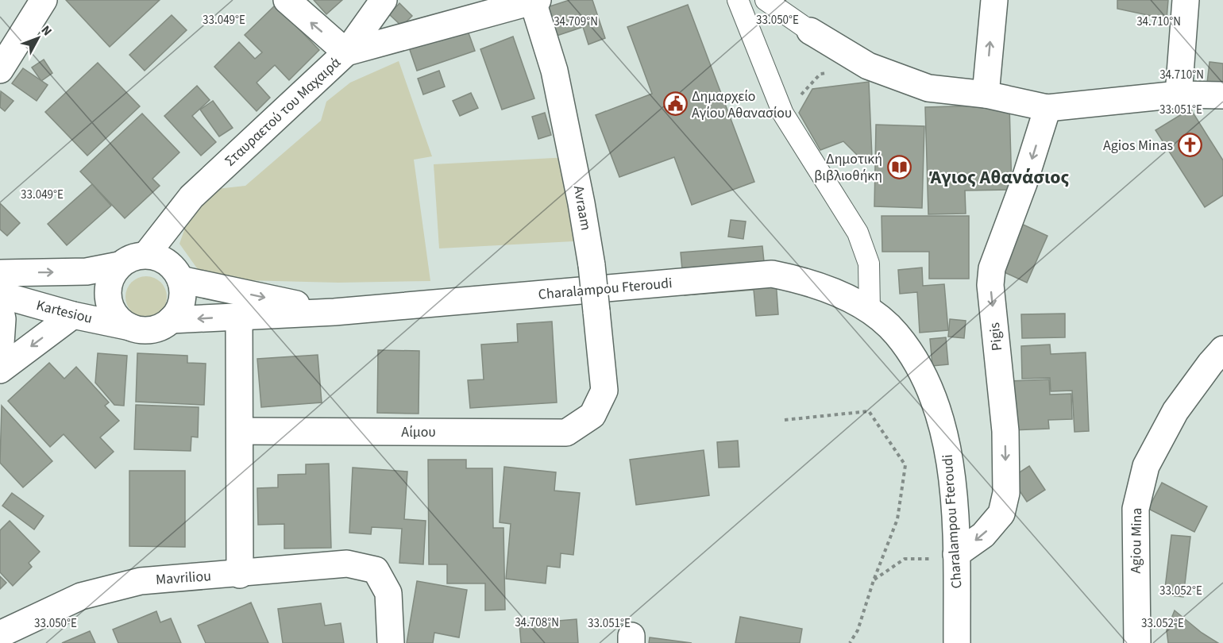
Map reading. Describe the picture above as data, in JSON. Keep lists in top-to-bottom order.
{
  "streets": {
    "street": [
      "Σταυραετού του Μαχαιρά",
      "Avraam",
      "Charalampou Fteroudi",
      "Kartesiou",
      "Pigis",
      "Αίμου",
      "Agiou Mina",
      "Mavriliou"
    ]
  },
  "crossings": [
    ["Σταυραετού του Μαχαιρά", "Avraam"],
    ["Σταυραετού του Μαχαιρά", "Charalampou Fteroudi"],
    ["Σταυραετού του Μαχαιρά", "Kartesiou"],
    ["Avraam", "Αίμου"],
    ["Charalampou Fteroudi", "Kartesiou"],
    ["Charalampou Fteroudi", "Pigis"]
  ],
  "one_way": ["Pigis"],
  "districts": ["Άγιος Αθανάσιος"],
  "places": {
    "public building": ["Δημαρχείο Αγίου Αθανασίου"],
    "church": ["Agios Minas"],
    "library": ["Δημοτική βιβλιοθήκη"]
  },
  "north": "top right",
  "coordinates": [
    "33.049°E",
    "33.050°E",
    "34.710°N",
    "34.709°N",
    "33.051°E",
    "33.052°E",
    "34.708°N"
  ]
}
